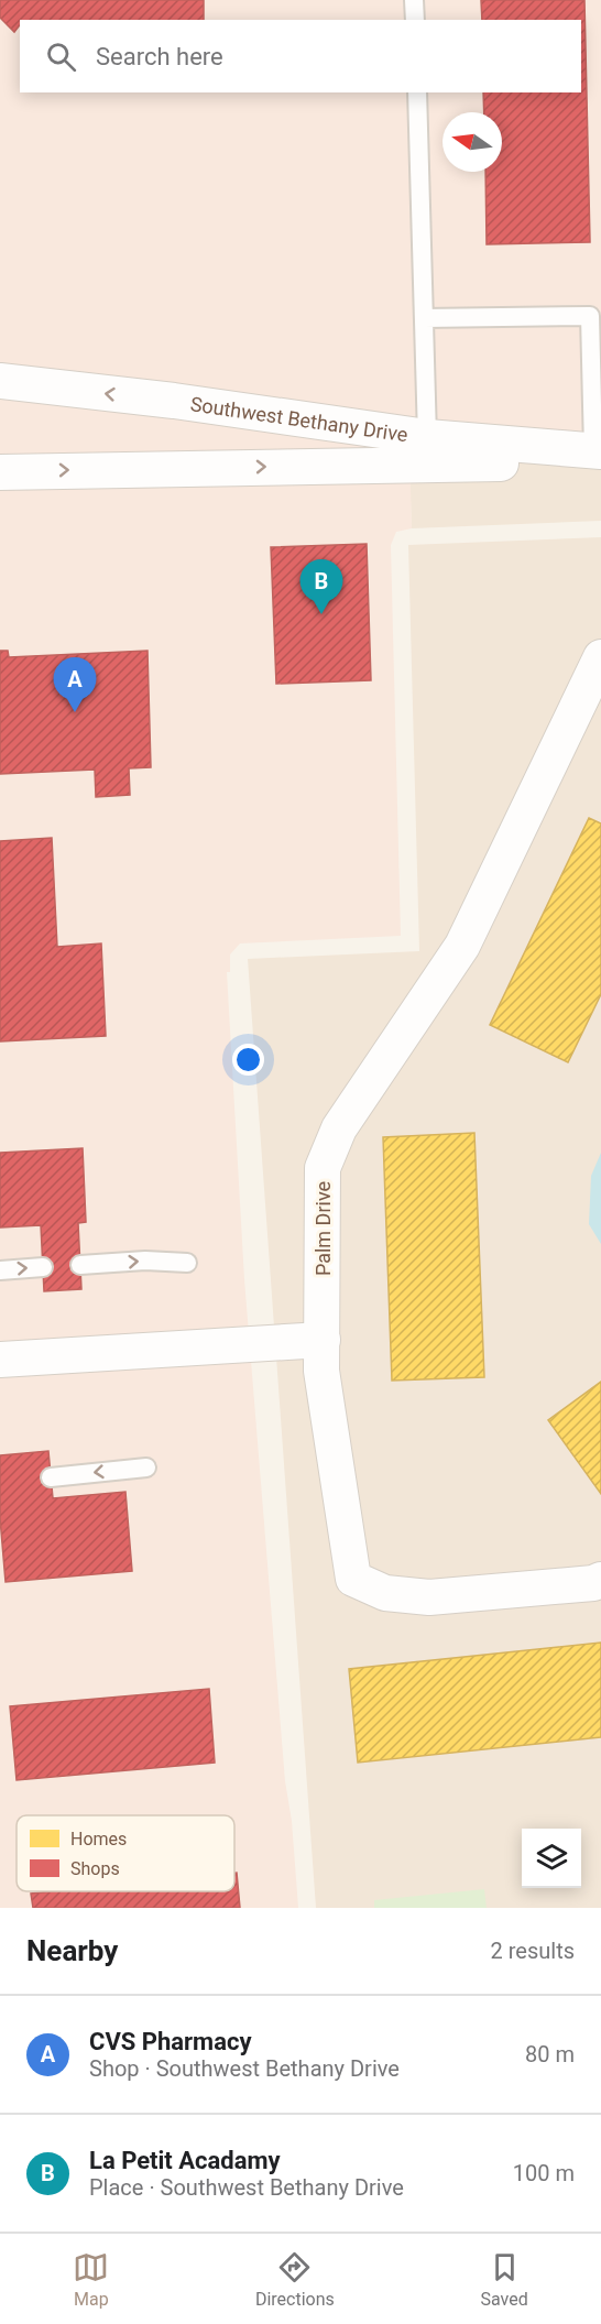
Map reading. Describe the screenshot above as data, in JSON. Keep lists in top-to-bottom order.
{
  "streets": {
    "street": ["Southwest Bethany Drive", "Palm Drive"]
  },
  "legend": ["Homes", "Shops"],
  "north": "left",
  "page": {
    "search": "Search here",
    "pins": ["B", "A"],
    "heading": ["Nearby", "2 results"],
    "list": [
      {
        "mark": "A",
        "name": "CVS Pharmacy",
        "note": "Shop · Southwest Bethany Drive",
        "value": "80 m"
      },
      {
        "mark": "B",
        "name": "La Petit Acadamy",
        "note": "Place · Southwest Bethany Drive",
        "value": "100 m"
      }
    ],
    "nav": ["Map", "Directions", "Saved"]
  }
}
